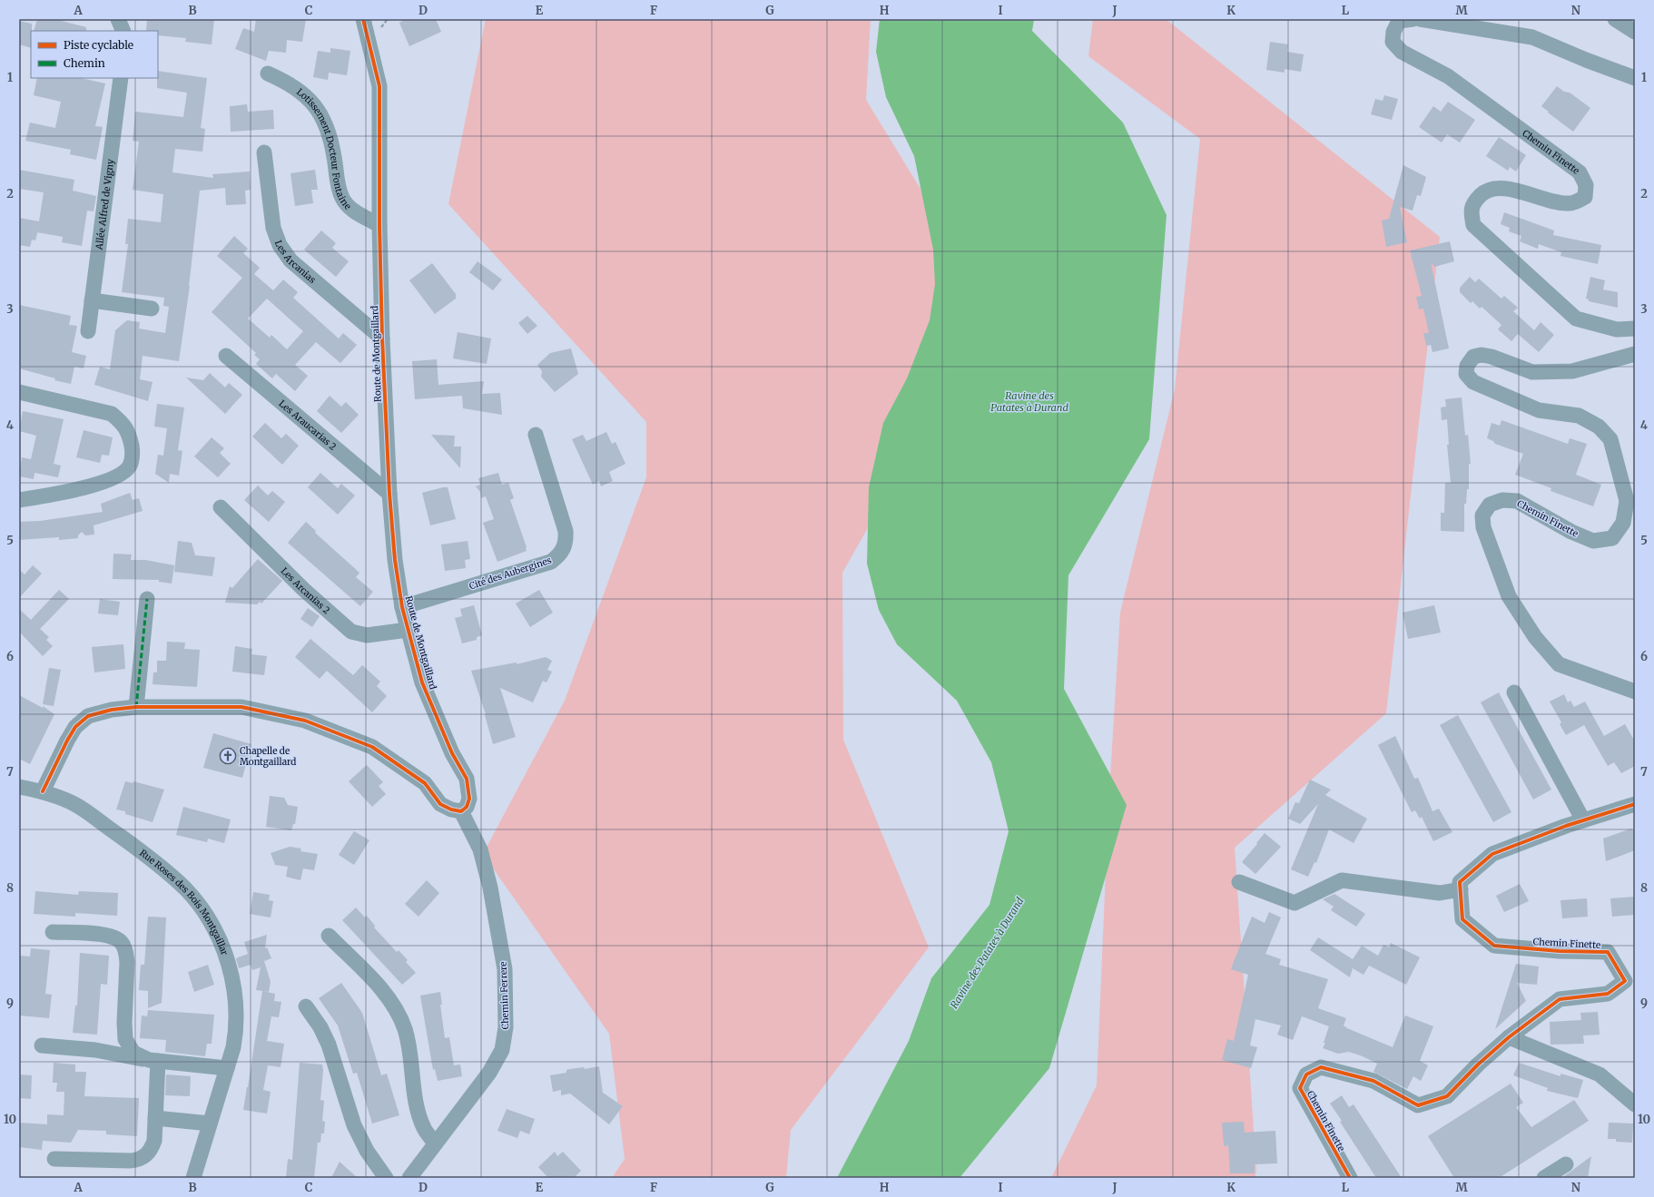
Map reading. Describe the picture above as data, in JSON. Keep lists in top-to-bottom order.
{
  "streets": {
    "street": [
      "Lotissement Docteur Fontaine",
      "Chemin Finette",
      "Allée Alfred de Vigny",
      "Les Arcanias",
      "Route de Montgaillard",
      "Les Araucarias 2",
      "Cité des Aubergines",
      "Les Arcanias 2",
      "Rue Roses des Bois Montgaillar",
      "Chemin Ferrere"
    ]
  },
  "crossings": [
    ["Lotissement Docteur Fontaine", "Route de Montgaillard"],
    ["Les Arcanias", "Route de Montgaillard"],
    ["Route de Montgaillard", "Les Araucarias 2"],
    ["Route de Montgaillard", "Cité des Aubergines"],
    ["Route de Montgaillard", "Les Arcanias 2"],
    ["Route de Montgaillard", "Chemin Ferrere"]
  ],
  "water": ["Ravine des Patates à Durand"],
  "places": {
    "church": ["Chapelle de Montgaillard"]
  },
  "legend": ["Piste cyclable", "Chemin"],
  "grid": {
    "columns": [
      "A",
      "B",
      "C",
      "D",
      "E",
      "F",
      "G",
      "H",
      "I",
      "J",
      "K",
      "L",
      "M",
      "N"
    ],
    "rows": [
      "1",
      "2",
      "3",
      "4",
      "5",
      "6",
      "7",
      "8",
      "9",
      "10"
    ]
  }
}
